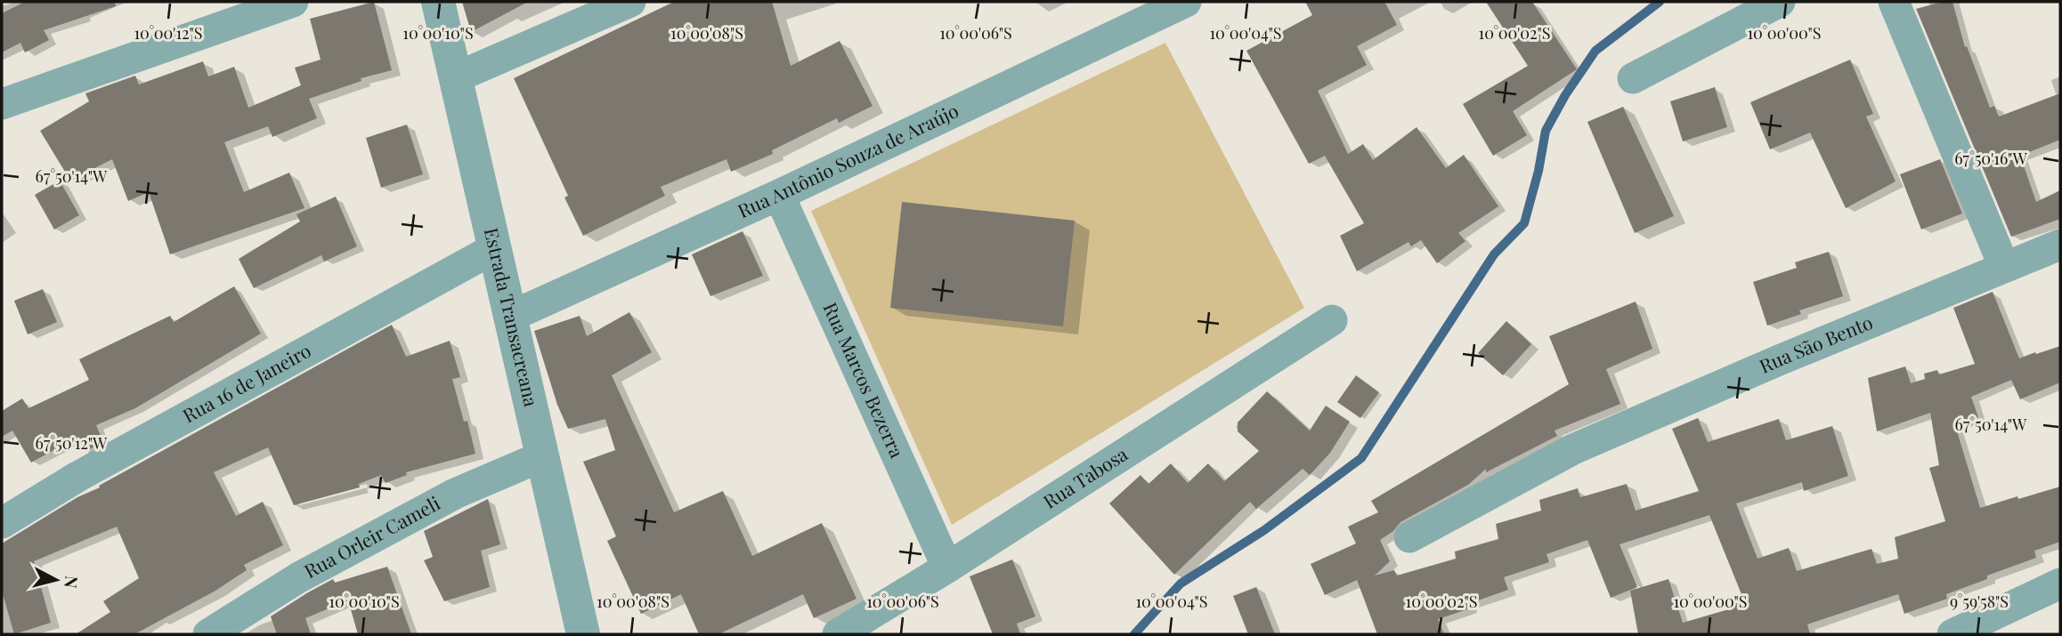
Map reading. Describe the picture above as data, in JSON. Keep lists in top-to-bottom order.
{
  "streets": {
    "street": [
      "Rua Antônio Souza de Araújo",
      "Estrada Transacreana",
      "Rua São Bento",
      "Rua Marcos Bezerra",
      "Rua 16 de Janeiro",
      "Rua Tabosa",
      "Rua Orleir Cameli"
    ]
  },
  "crossings": [
    ["Rua Antônio Souza de Araújo", "Estrada Transacreana"],
    ["Rua Antônio Souza de Araújo", "Rua Marcos Bezerra"],
    ["Estrada Transacreana", "Rua 16 de Janeiro"],
    ["Estrada Transacreana", "Rua Orleir Cameli"],
    ["Rua Marcos Bezerra", "Rua Tabosa"]
  ],
  "north": "right",
  "coordinates": [
    "10°00'12\"S",
    "10°00'10\"S",
    "10°00'08\"S",
    "10°00'06\"S",
    "10°00'04\"S",
    "10°00'02\"S",
    "10°00'00\"S",
    "67°50'16\"W",
    "67°50'14\"W",
    "67°50'12\"W",
    "9°59'58\"S"
  ]
}
